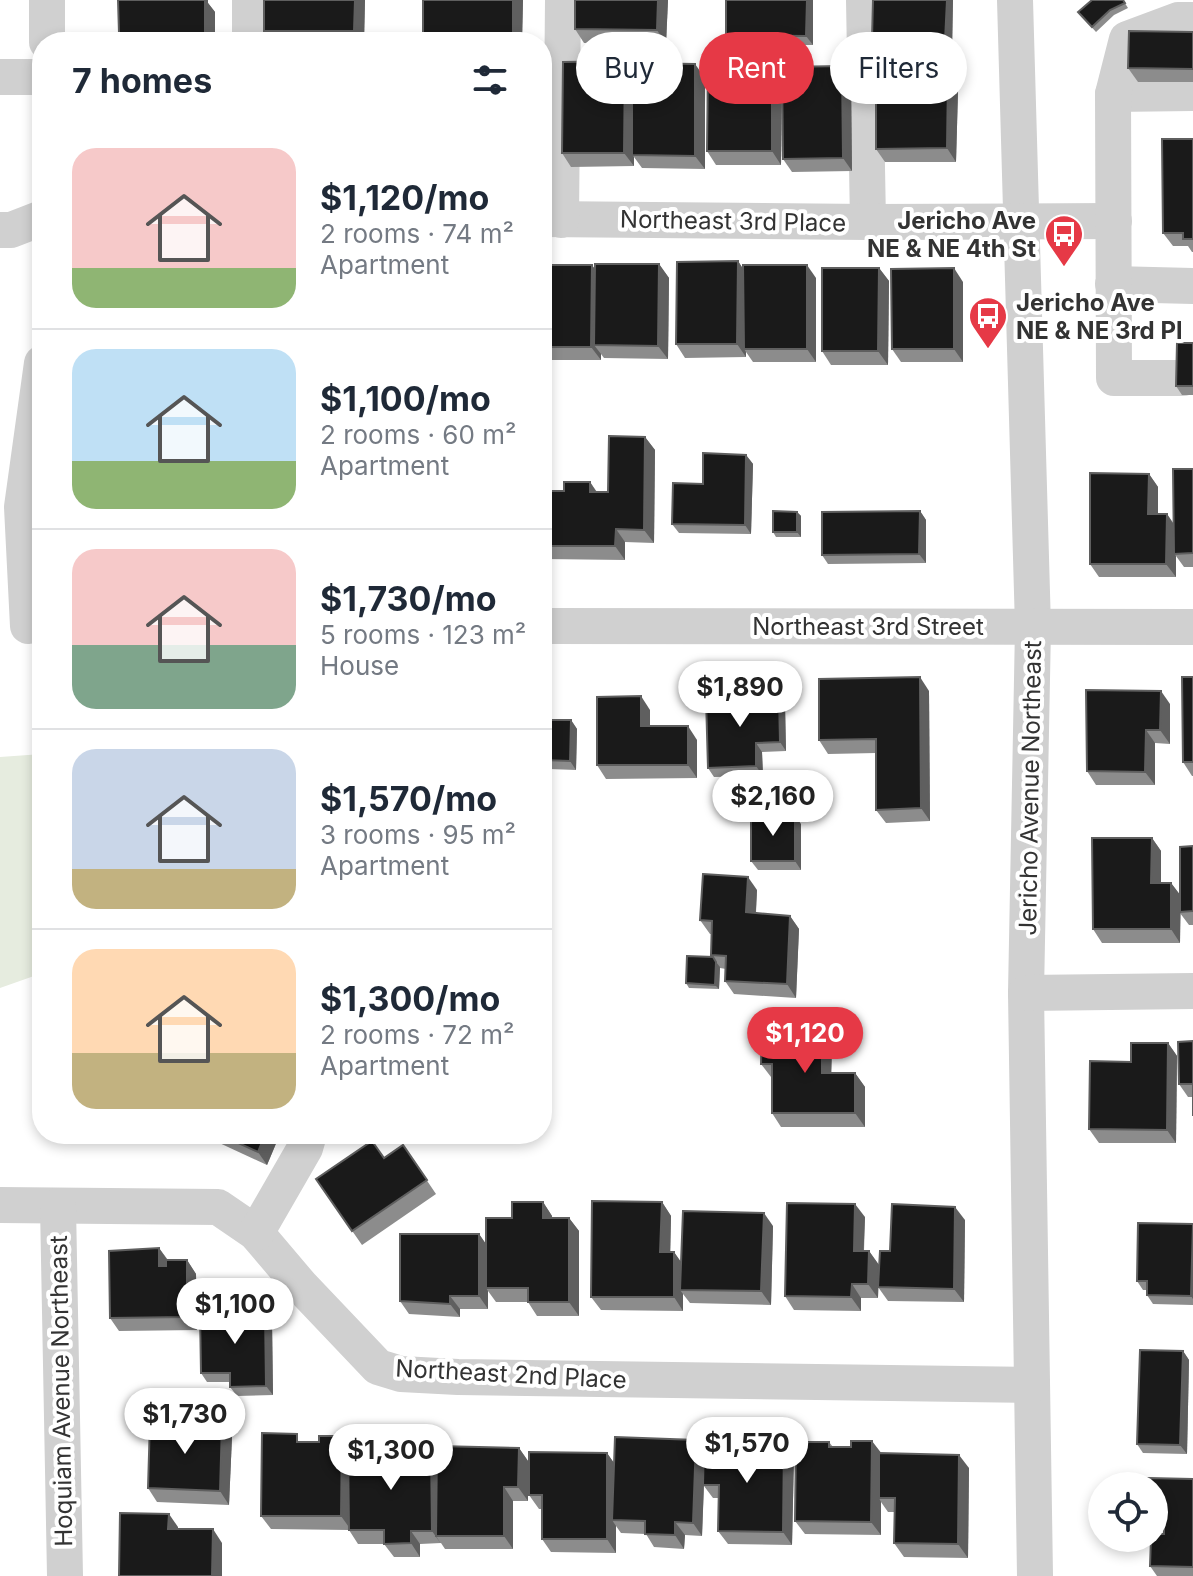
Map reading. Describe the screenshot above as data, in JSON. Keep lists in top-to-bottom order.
{
  "streets": {
    "street": [
      "Northeast 3rd Place",
      "Northeast 3rd Street",
      "Jericho Avenue Northeast",
      "Northeast 2nd Place",
      "Hoquiam Avenue Northeast"
    ]
  },
  "crossings": [
    ["Northeast 3rd Place", "Jericho Avenue Northeast"],
    ["Northeast 3rd Street", "Jericho Avenue Northeast"],
    ["Jericho Avenue Northeast", "Northeast 2nd Place"],
    ["Northeast 2nd Place", "Hoquiam Avenue Northeast"]
  ],
  "places": {
    "bus stop": ["Jericho Ave NE & NE 4th St", "Jericho Ave NE & NE 3rd Pl"]
  },
  "page": {
    "chip": ["Buy", "Rent", "Filters"],
    "heading": "7 homes",
    "list": [
      {
        "name": "$1,120/mo",
        "note": "2 rooms · 74 m² · Apartment"
      },
      {
        "name": "$1,100/mo",
        "note": "2 rooms · 60 m² · Apartment"
      },
      {
        "name": "$1,730/mo",
        "note": "5 rooms · 123 m² · House"
      },
      {
        "name": "$1,570/mo",
        "note": "3 rooms · 95 m² · Apartment"
      },
      {
        "name": "$1,300/mo",
        "note": "2 rooms · 72 m² · Apartment"
      }
    ],
    "price": [
      "$1,890",
      "$2,160",
      "$1,120",
      "$1,100",
      "$1,730",
      "$1,570",
      "$1,300"
    ]
  }
}
